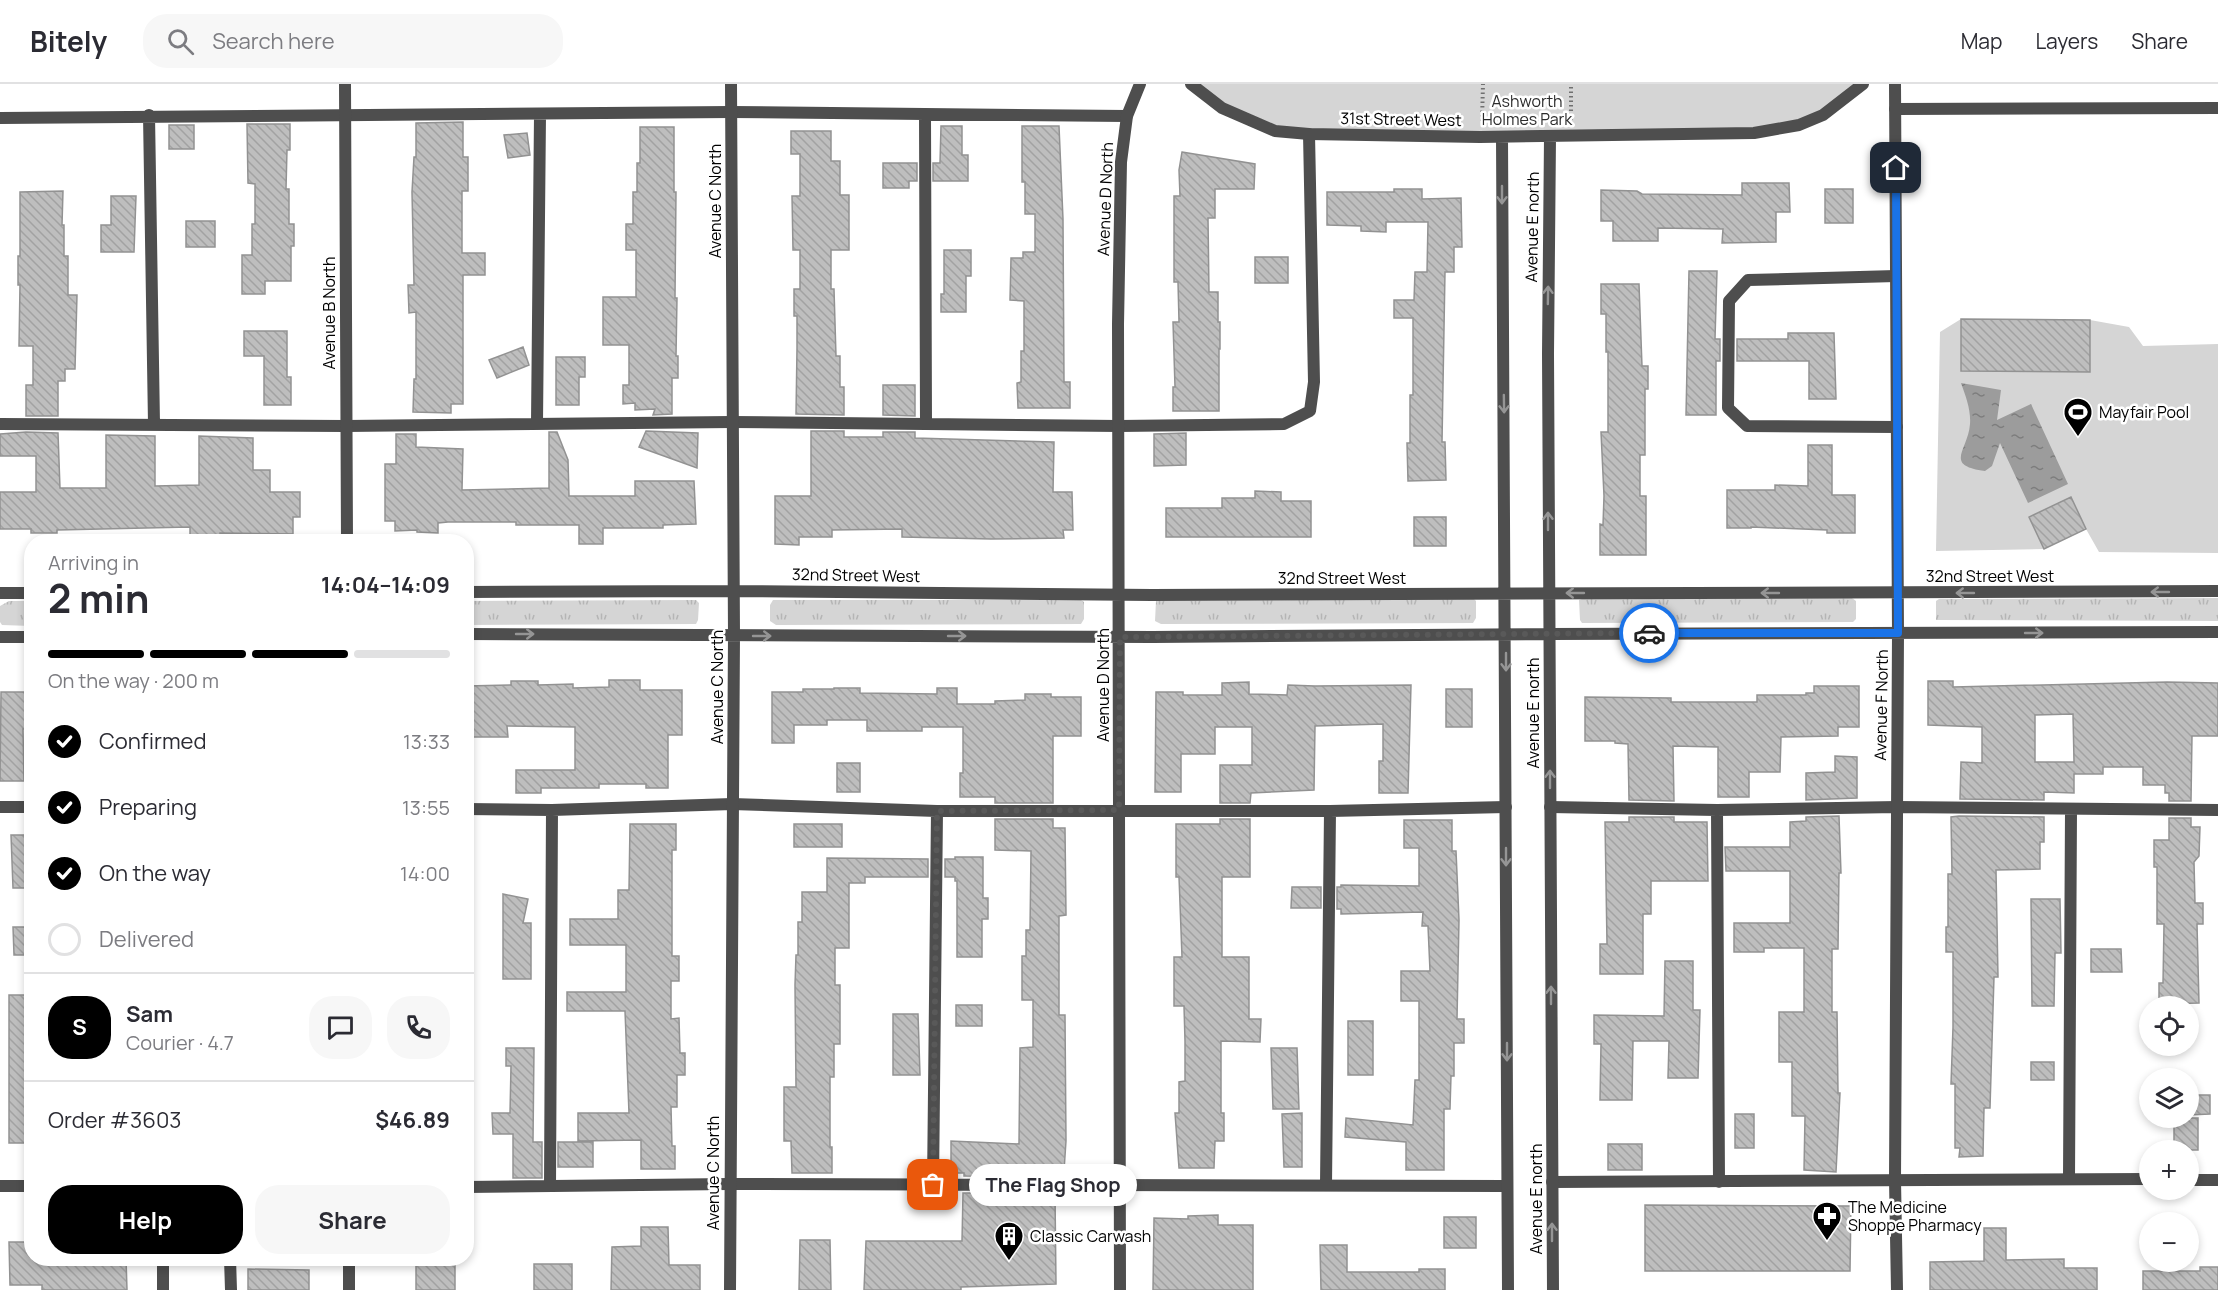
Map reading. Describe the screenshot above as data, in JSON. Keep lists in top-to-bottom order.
{
  "streets": {
    "street": [
      "31st Street West",
      "Avenue D North",
      "Avenue C North",
      "Avenue E north",
      "Avenue B North",
      "32nd Street West",
      "Avenue F North"
    ]
  },
  "crossings": [
    ["31st Street West", "Avenue E north"],
    ["Avenue D North", "32nd Street West"],
    ["Avenue C North", "32nd Street West"],
    ["Avenue E north", "32nd Street West"],
    ["32nd Street West", "Avenue F North"]
  ],
  "parks": ["Ashworth Holmes Park"],
  "places": {
    "sports": ["Mayfair Pool"],
    "other": ["The Flag Shop"],
    "pharmacy": ["The Medicine Shoppe Pharmacy"],
    "building": ["Classic Carwash"]
  },
  "page": {
    "header": "Bitely",
    "search": "Search here",
    "nav": ["Map", "Layers", "Share"],
    "heading": ["2 min", "Arriving in", "14:04–14:09"],
    "panel": [
      "Sam",
      "Courier · 4.7",
      "Order #3603",
      "$46.89"
    ],
    "bar": "On the way · 200 m",
    "list": [
      ["Confirmed", "13:33"],
      ["Preparing", "13:55"],
      ["On the way", "14:00"],
      "Delivered"
    ],
    "map_buttons": ["+", "−"],
    "round": "S",
    "bubble": "The Flag Shop",
    "buttons": ["Help", "Share"]
  }
}
